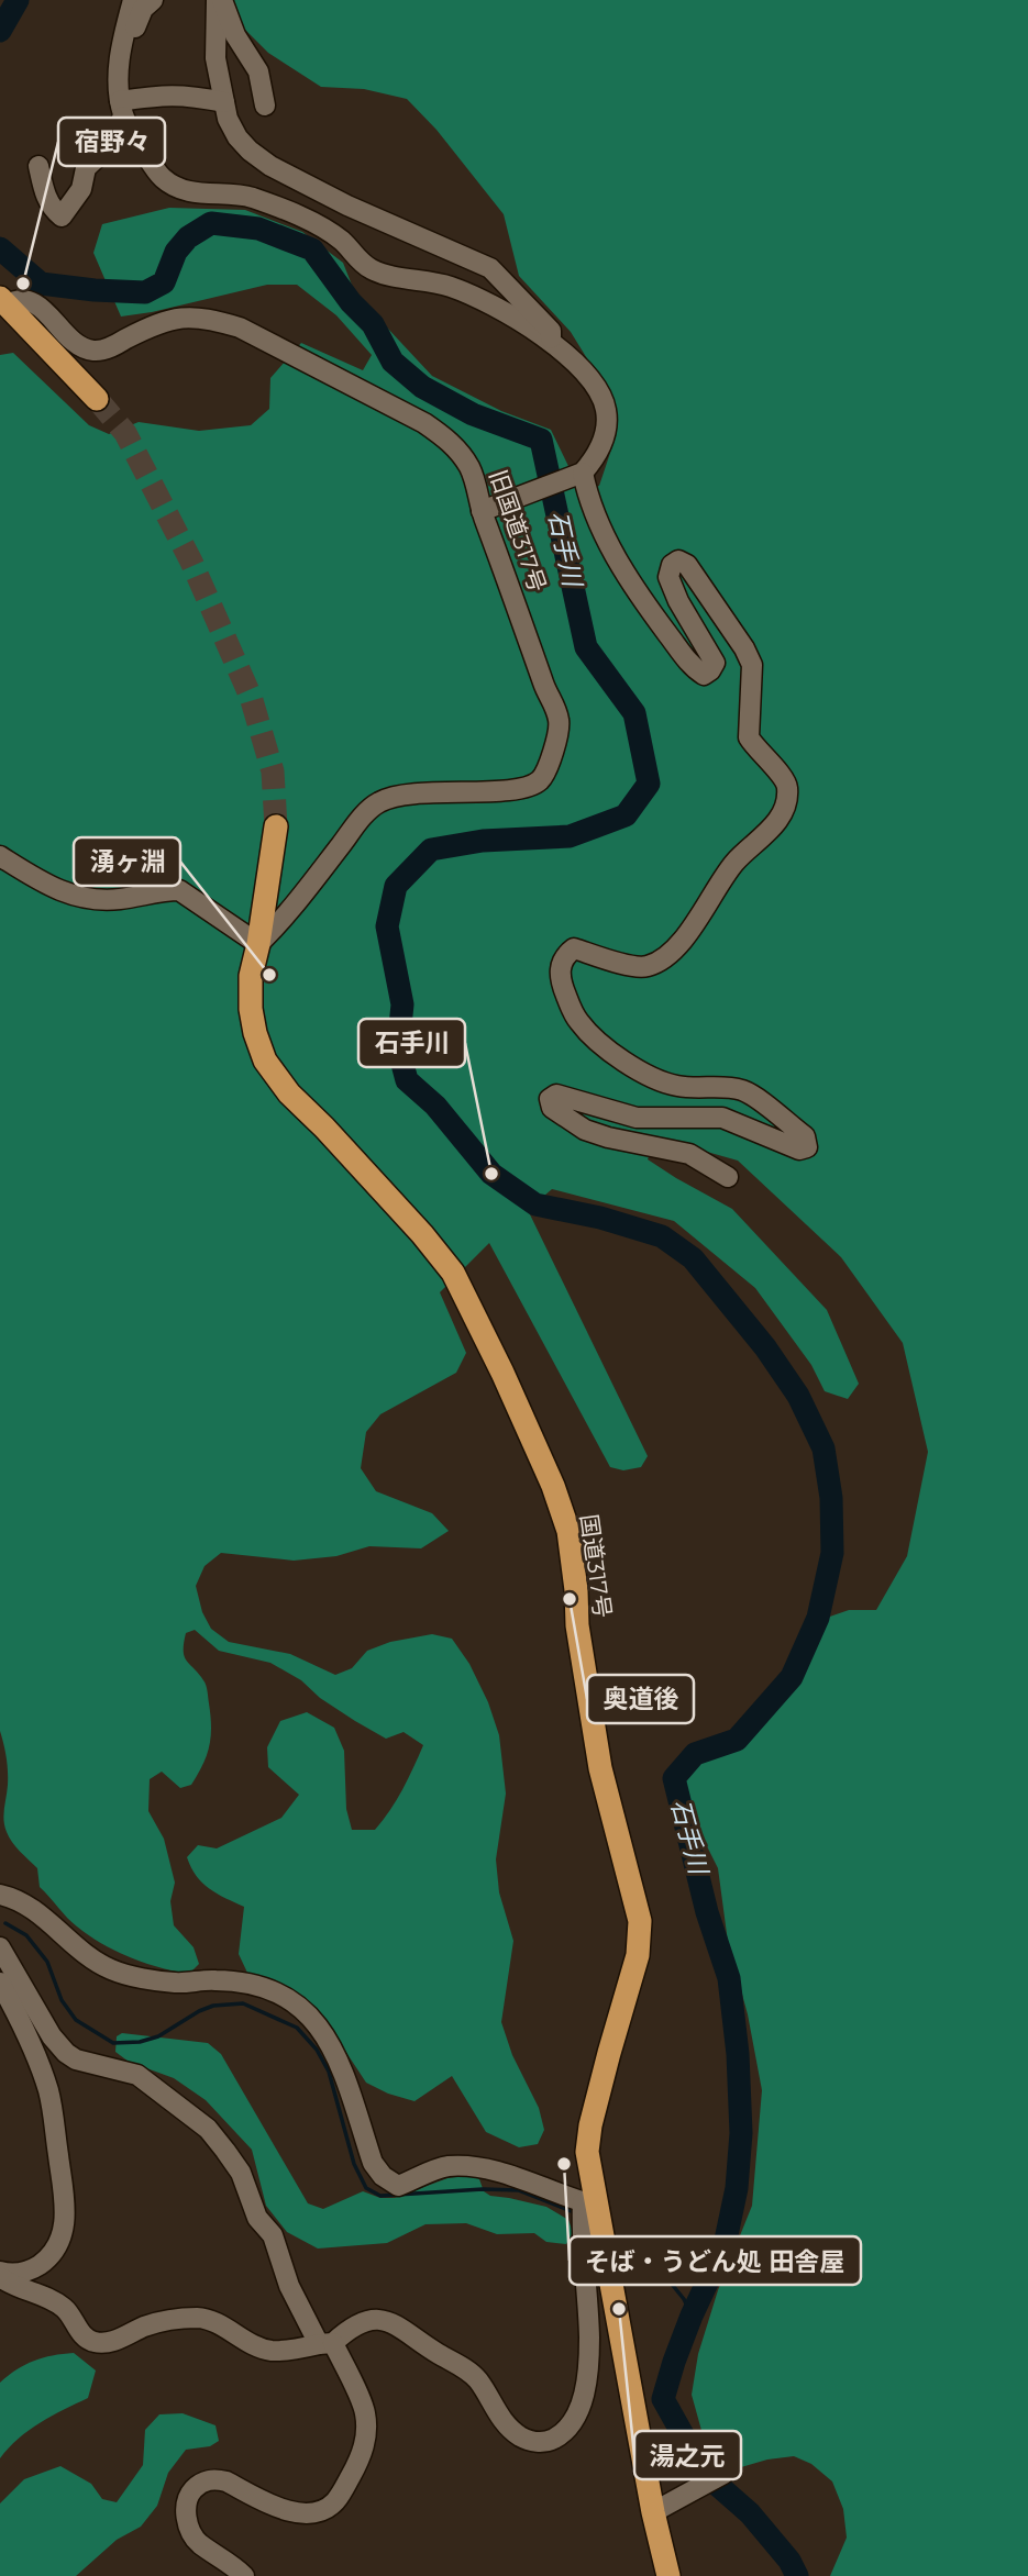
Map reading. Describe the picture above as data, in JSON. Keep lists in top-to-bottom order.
{
  "streets": {
    "highway": ["国道317号"],
    "street": ["旧国道317号"]
  },
  "crossings": [
    ["旧国道317号", "国道317号"]
  ],
  "water": ["石手川"],
  "places": [
    "宿野々",
    "湧ヶ淵",
    "石手川",
    "奥道後",
    "そば・うどん処 田舎屋",
    "湯之元"
  ]
}
